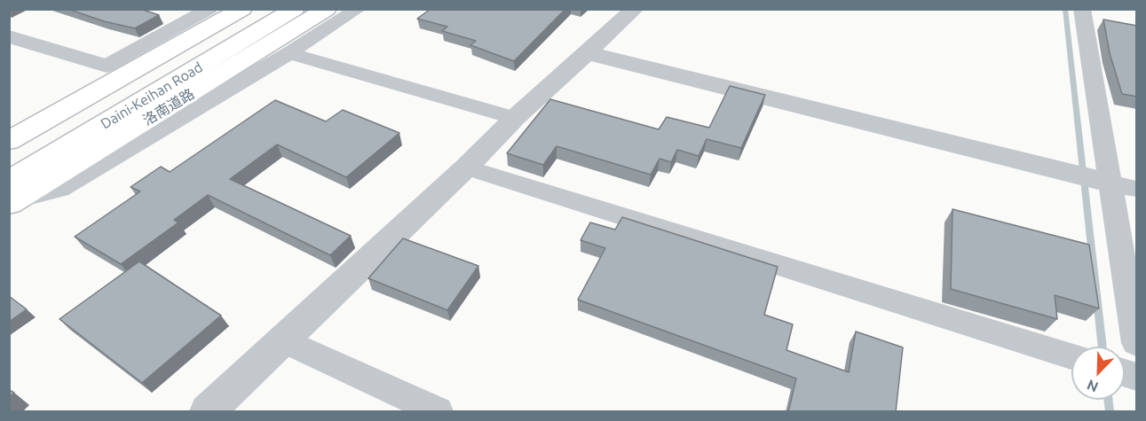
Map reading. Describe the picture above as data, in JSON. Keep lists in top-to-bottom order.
{
  "streets": {
    "highway": ["Daini-Keihan Road", "洛南道路"]
  },
  "crossings": [
    ["Daini-Keihan Road", "洛南道路"]
  ],
  "north": "bottom left"
}
